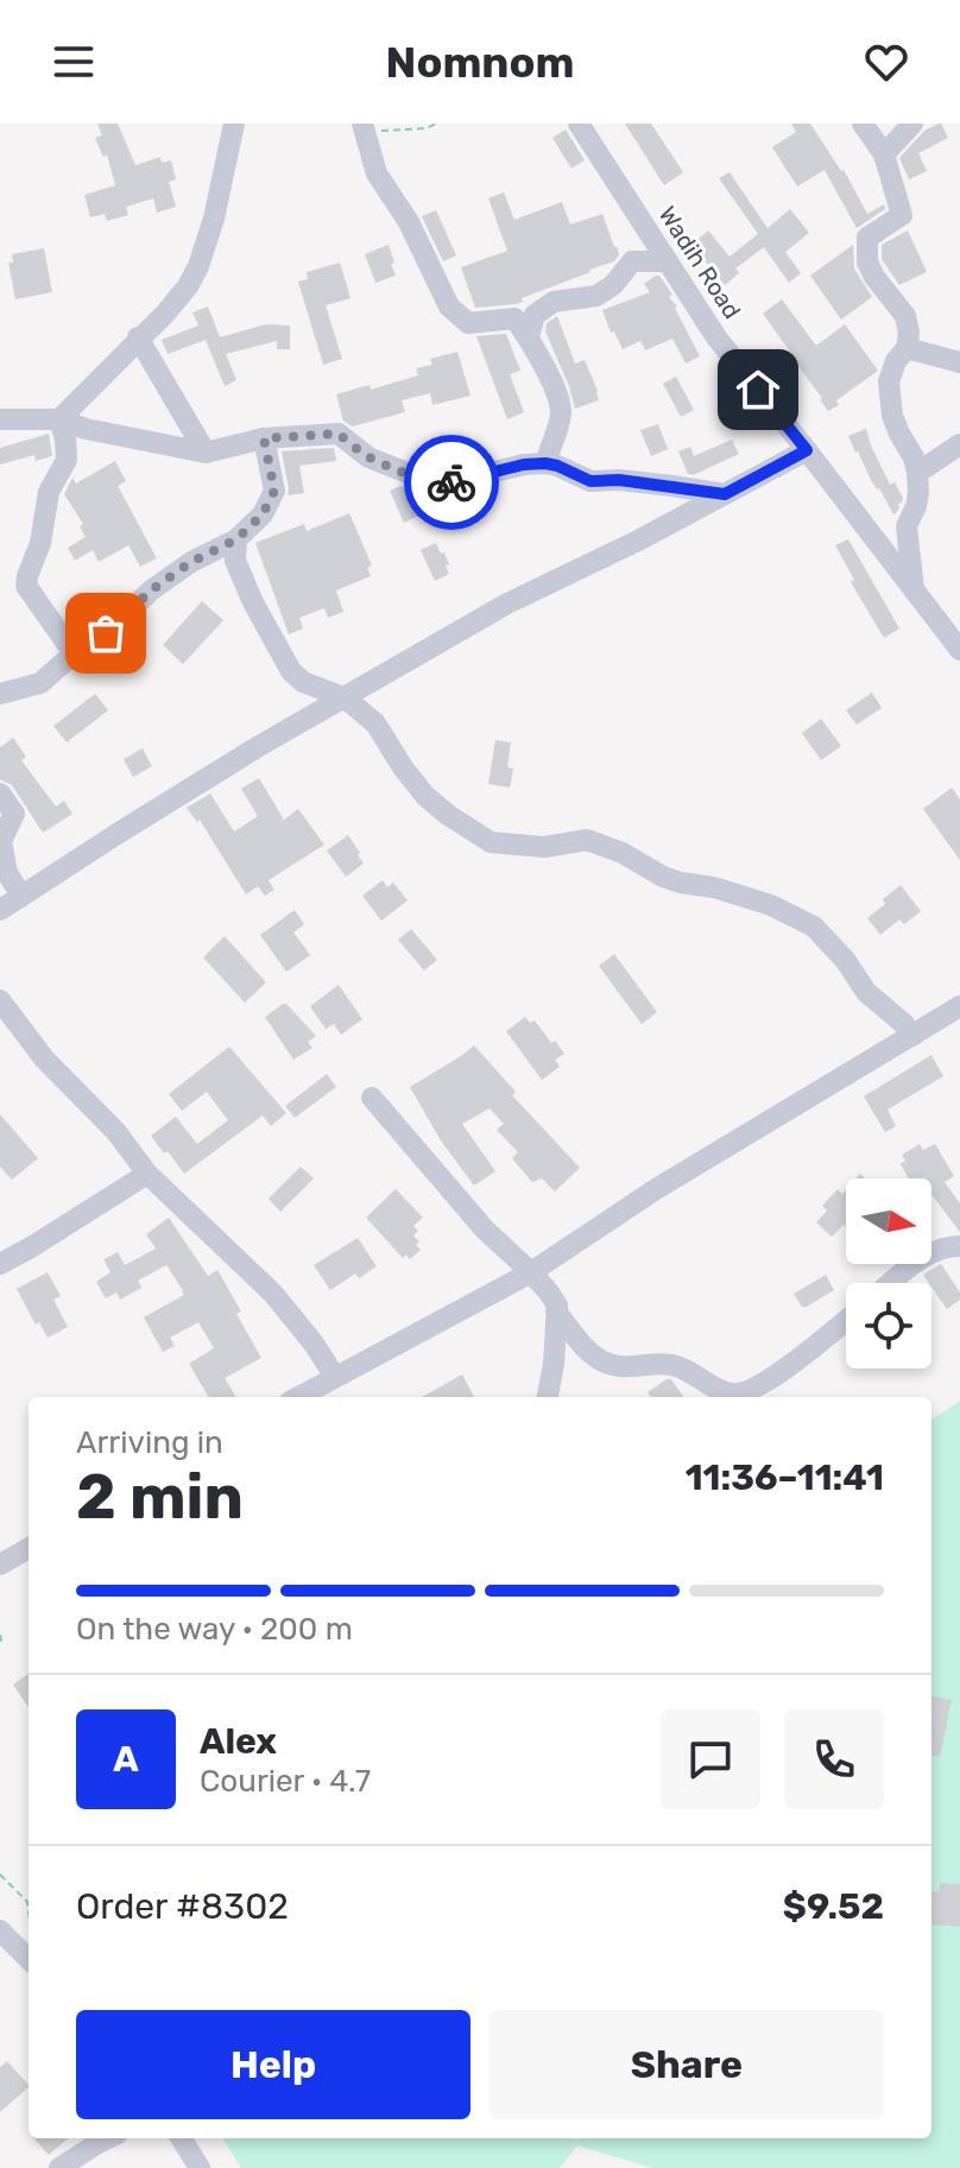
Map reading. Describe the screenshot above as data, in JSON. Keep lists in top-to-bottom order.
{
  "streets": {
    "street": ["Wadih Road"]
  },
  "north": "right",
  "page": {
    "header": "Nomnom",
    "heading": ["2 min", "Arriving in", "11:36–11:41"],
    "panel": [
      "Alex",
      "Courier · 4.7",
      "Order #8302",
      "$9.52"
    ],
    "bar": "On the way · 200 m",
    "round": "A",
    "buttons": ["Help", "Share"]
  }
}
